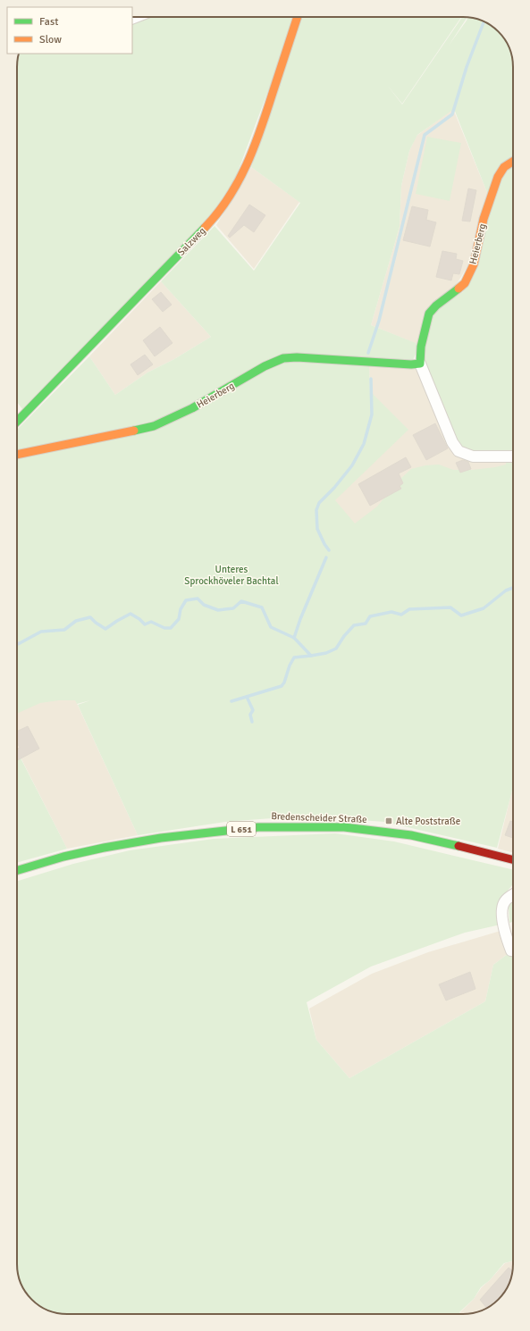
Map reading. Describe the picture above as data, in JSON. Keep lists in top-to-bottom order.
{
  "streets": {
    "street": [
      "Salzweg",
      "Heierberg",
      "Bredenscheider Straße",
      "L 651"
    ]
  },
  "parks": ["Unteres Sprockhöveler Bachtal"],
  "places": {
    "transit": ["Alte Poststraße"]
  },
  "legend": ["Fast", "Slow"]
}
